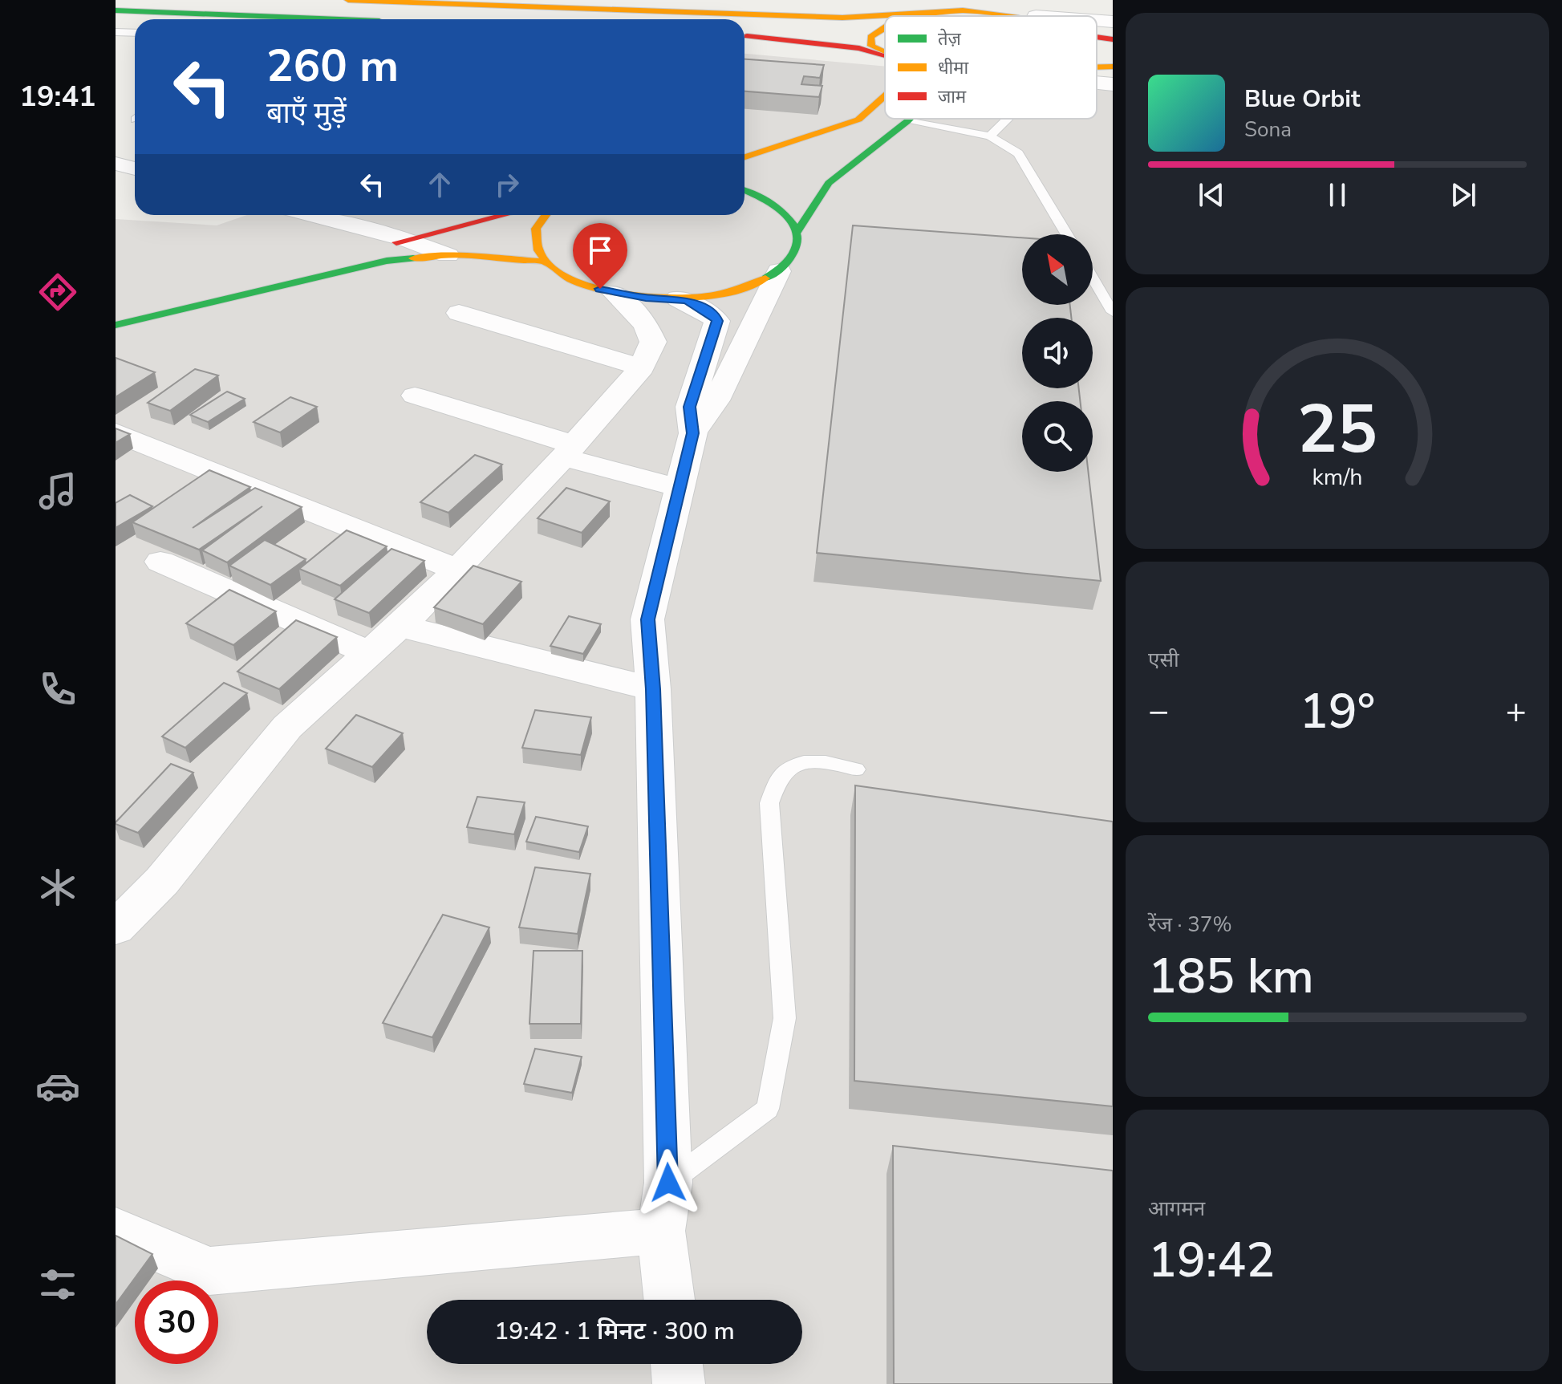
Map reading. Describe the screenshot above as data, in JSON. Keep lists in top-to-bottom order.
{
  "legend": ["तेज़", "धीमा", "जाम"],
  "north": "top left",
  "page": {
    "tabs": "19:41",
    "turn": ["260 m", "बाएँ मुड़ें"],
    "song": ["Blue Orbit", "Sona"],
    "tile": [
      "एसी",
      ["रेंज · 37%", "185 km"],
      ["आगमन", "19:42"]
    ],
    "heat": ["−", "19°", "+"],
    "limit": "30",
    "trip": "19:42 · 1 मिनट · 300 m",
    "gauge": ["25", "km/h"]
  }
}
